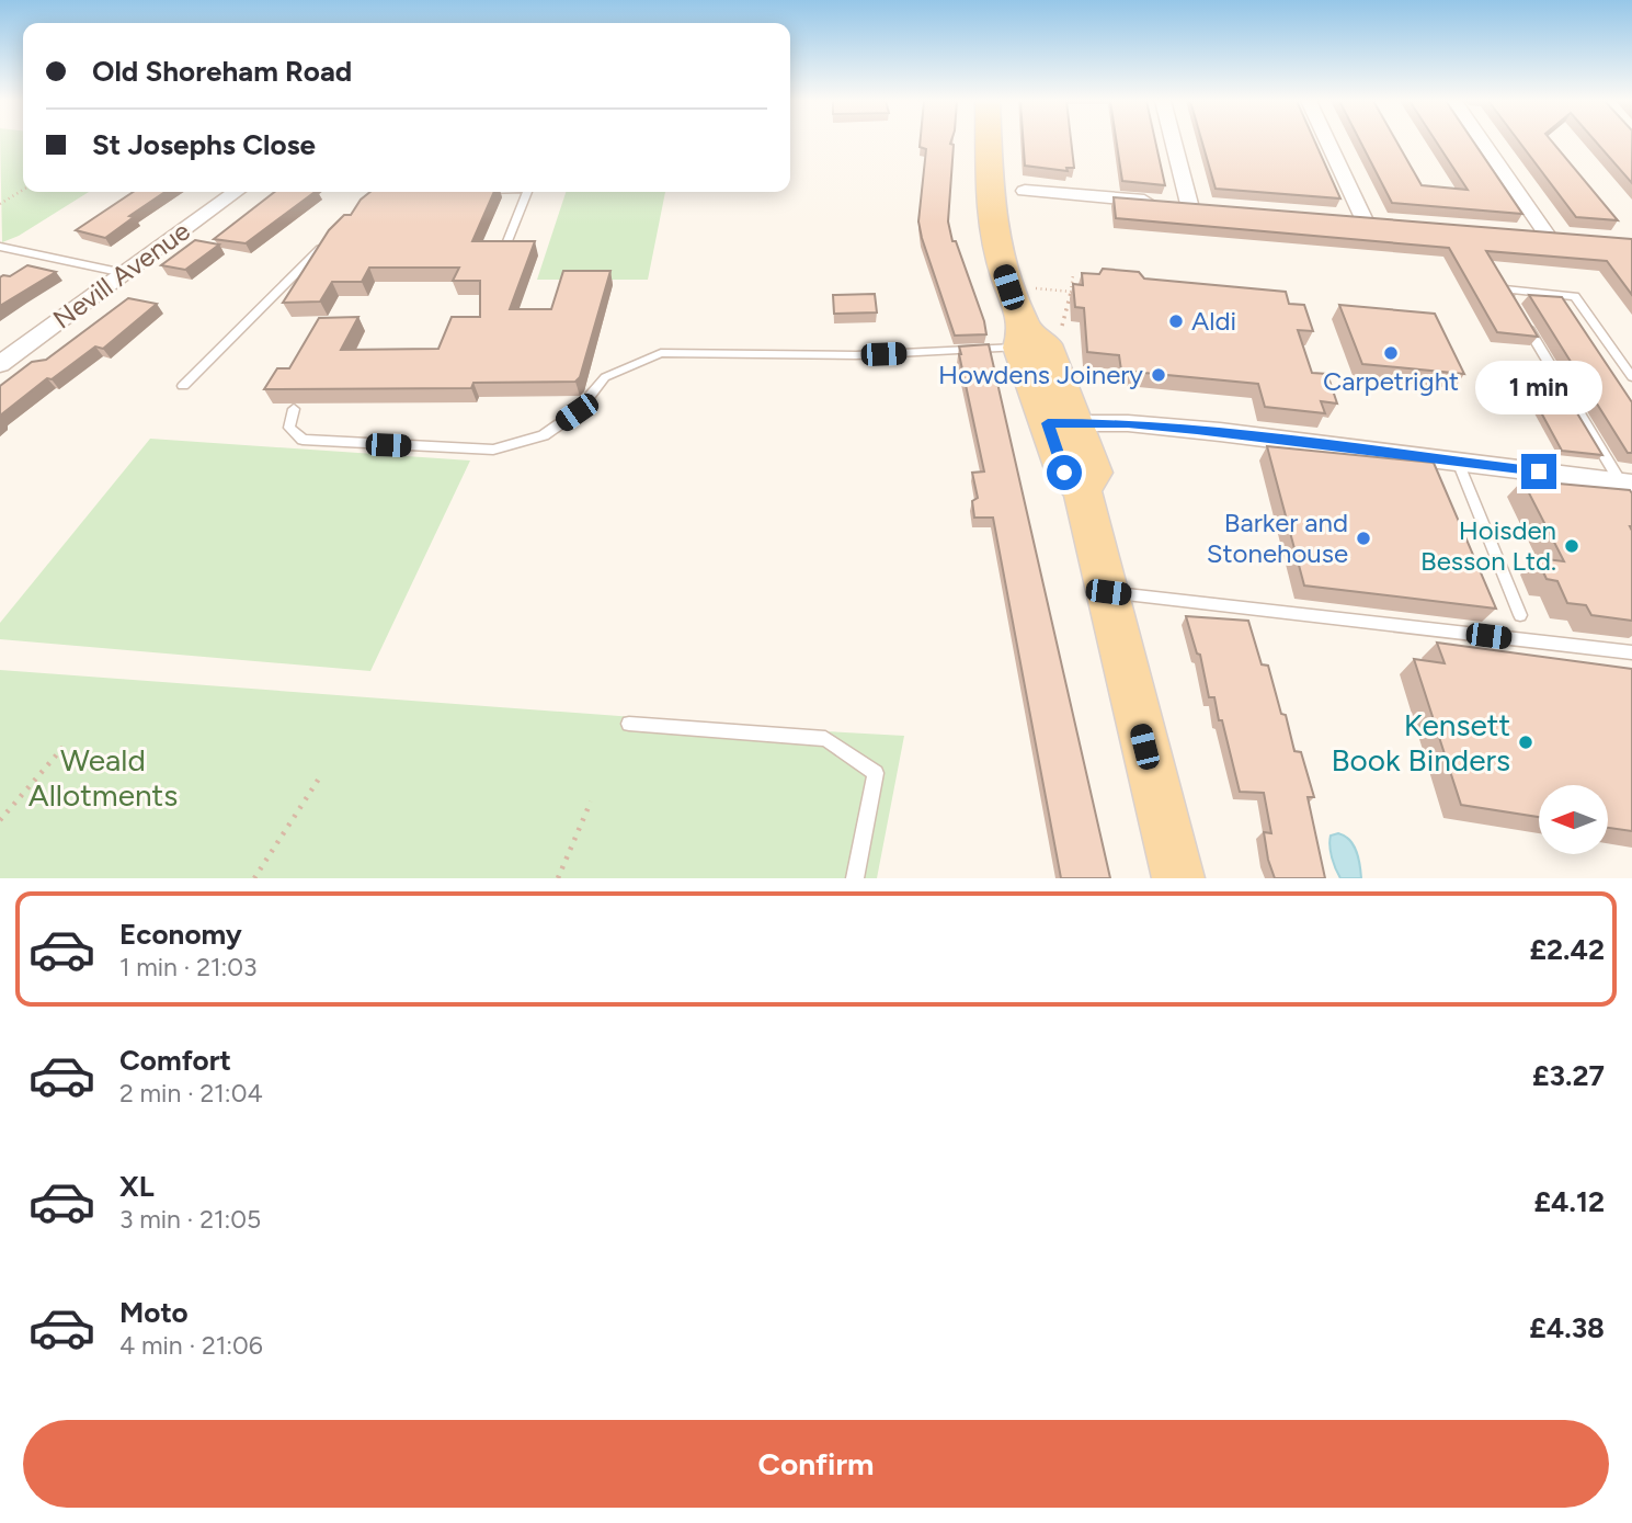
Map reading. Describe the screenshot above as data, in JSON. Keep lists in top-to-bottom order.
{
  "streets": {
    "street": ["Nevill Avenue"]
  },
  "parks": ["Weald Allotments"],
  "places": [
    "Aldi",
    "Carpetright",
    "Howdens Joinery",
    "Barker and Stonehouse",
    "Hoisden Besson Ltd.",
    "Kensett Book Binders"
  ],
  "north": "left",
  "page": {
    "banner": ["Old Shoreham Road", "St Josephs Close"],
    "bubble": "1 min",
    "list": [
      {
        "name": "Economy",
        "note": "1 min · 21:03",
        "value": "£2.42"
      },
      {
        "name": "Comfort",
        "note": "2 min · 21:04",
        "value": "£3.27"
      },
      {
        "name": "XL",
        "note": "3 min · 21:05",
        "value": "£4.12"
      },
      {
        "name": "Moto",
        "note": "4 min · 21:06",
        "value": "£4.38"
      }
    ],
    "buttons": "Confirm"
  }
}
